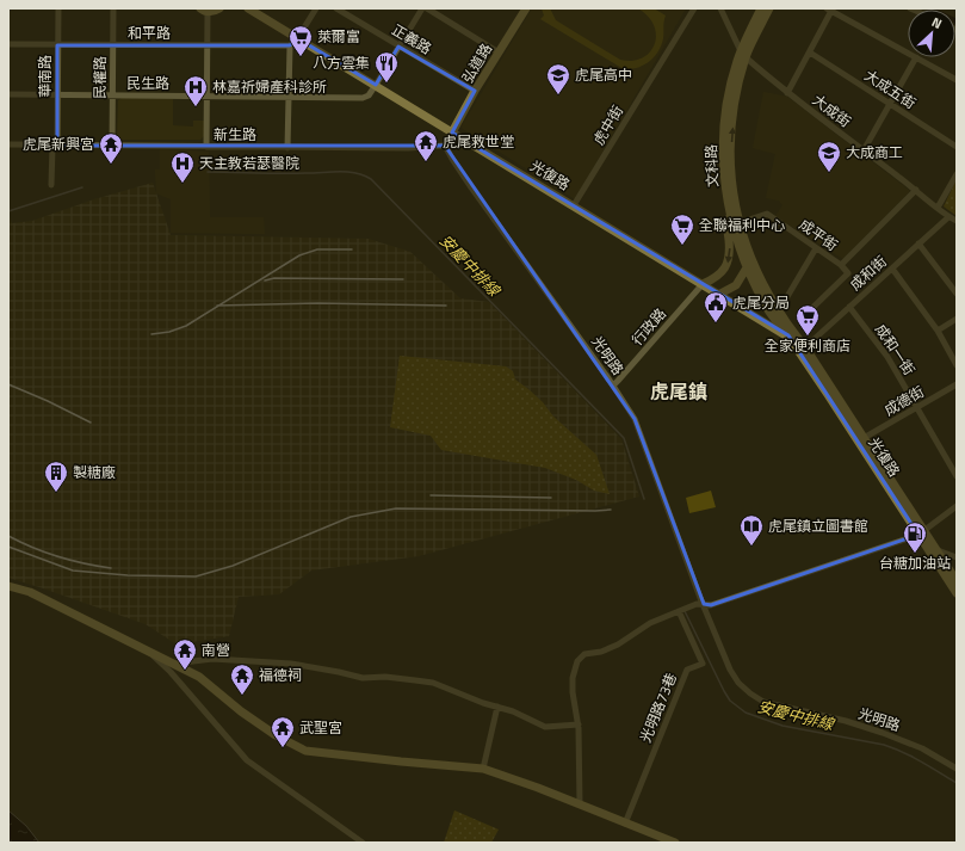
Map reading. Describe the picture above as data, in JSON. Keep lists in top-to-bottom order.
{
  "streets": {
    "street": [
      "和平路",
      "正義路",
      "弘道路",
      "華南路",
      "民權路",
      "民生路",
      "大成五街",
      "大成街",
      "虎中街",
      "新生路",
      "文科路",
      "光復路",
      "成平街",
      "成和街",
      "行政路",
      "成和一街",
      "光明路",
      "成德街",
      "光明路73巷"
    ]
  },
  "crossings": [
    ["和平路", "華南路"],
    ["和平路", "民權路"],
    ["正義路", "弘道路"],
    ["弘道路", "光復路"],
    ["華南路", "民生路"],
    ["華南路", "新生路"],
    ["民權路", "民生路"],
    ["民權路", "新生路"],
    ["民生路", "光復路"],
    ["大成街", "文科路"],
    ["大成街", "成平街"],
    ["大成街", "成和街"],
    ["虎中街", "光復路"],
    ["新生路", "光明路"],
    ["文科路", "光復路"],
    ["文科路", "成平街"],
    ["文科路", "成和街"],
    ["光復路", "成和街"],
    ["光復路", "行政路"],
    ["光復路", "成德街"],
    ["成和街", "成和一街"],
    ["行政路", "光明路"],
    ["成和一街", "成德街"]
  ],
  "districts": ["虎尾鎮"],
  "water": ["安慶中排線"],
  "places": {
    "supermarket": ["萊爾富", "全聯福利中心", "全家便利商店"],
    "restaurant": ["八方雲集"],
    "school or university": ["虎尾高中", "大成商工"],
    "hospital": ["林嘉祈婦產科診所", "天主教若瑟醫院"],
    "temple": [
      "虎尾救世堂",
      "虎尾新興宮",
      "南營",
      "福德祠",
      "武聖宮"
    ],
    "public building": ["虎尾分局"],
    "building": ["製糖廠"],
    "library": ["虎尾鎮立圖書館"],
    "fuel station": ["台糖加油站"]
  },
  "north": "top right"
}
